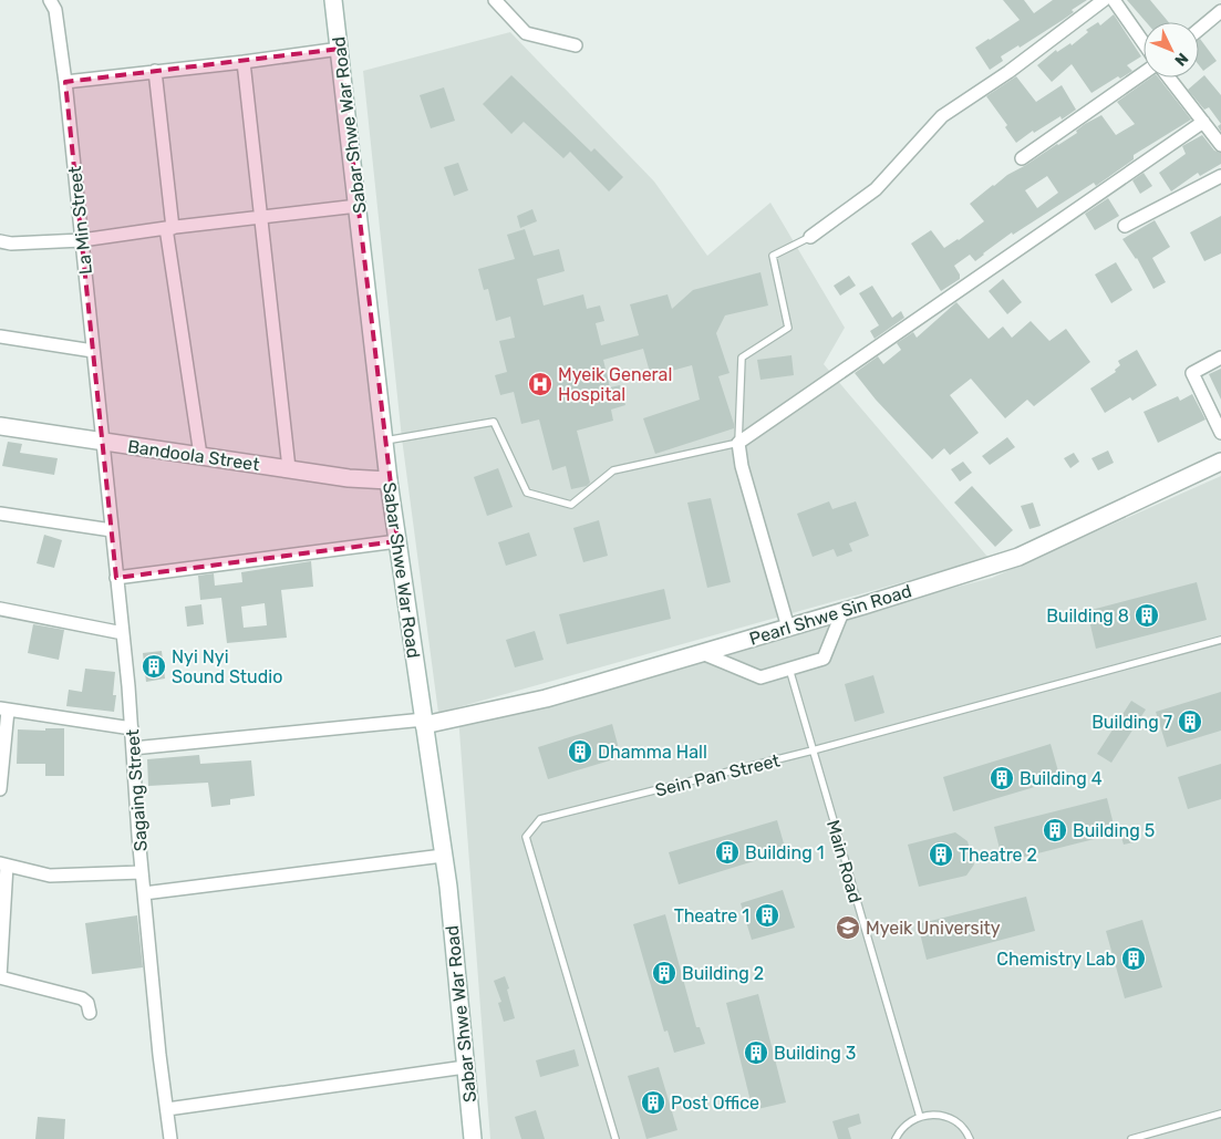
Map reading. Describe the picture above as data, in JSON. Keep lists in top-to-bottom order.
{
  "streets": {
    "street": [
      "Sabar Shwe War Road",
      "La Min Street",
      "Bandoola Street",
      "Pearl Shwe Sin Road",
      "Sagaing Street"
    ],
    "lane": ["Sein Pan Street", "Main Road"]
  },
  "crossings": [
    ["Sabar Shwe War Road", "Bandoola Street"],
    ["Sabar Shwe War Road", "Pearl Shwe Sin Road"],
    ["La Min Street", "Bandoola Street"],
    ["La Min Street", "Sagaing Street"],
    ["Bandoola Street", "Sagaing Street"],
    ["Sein Pan Street", "Main Road"]
  ],
  "places": {
    "hospital": ["Myeik General Hospital"],
    "building": [
      "Building 8",
      "Nyi Nyi Sound Studio",
      "Building 7",
      "Dhamma Hall",
      "Building 4",
      "Building 5",
      "Building 1",
      "Theatre 2",
      "Theatre 1",
      "Chemistry Lab",
      "Building 2",
      "Building 3",
      "Post Office"
    ],
    "school or university": ["Myeik University"]
  },
  "north": "bottom right"
}
